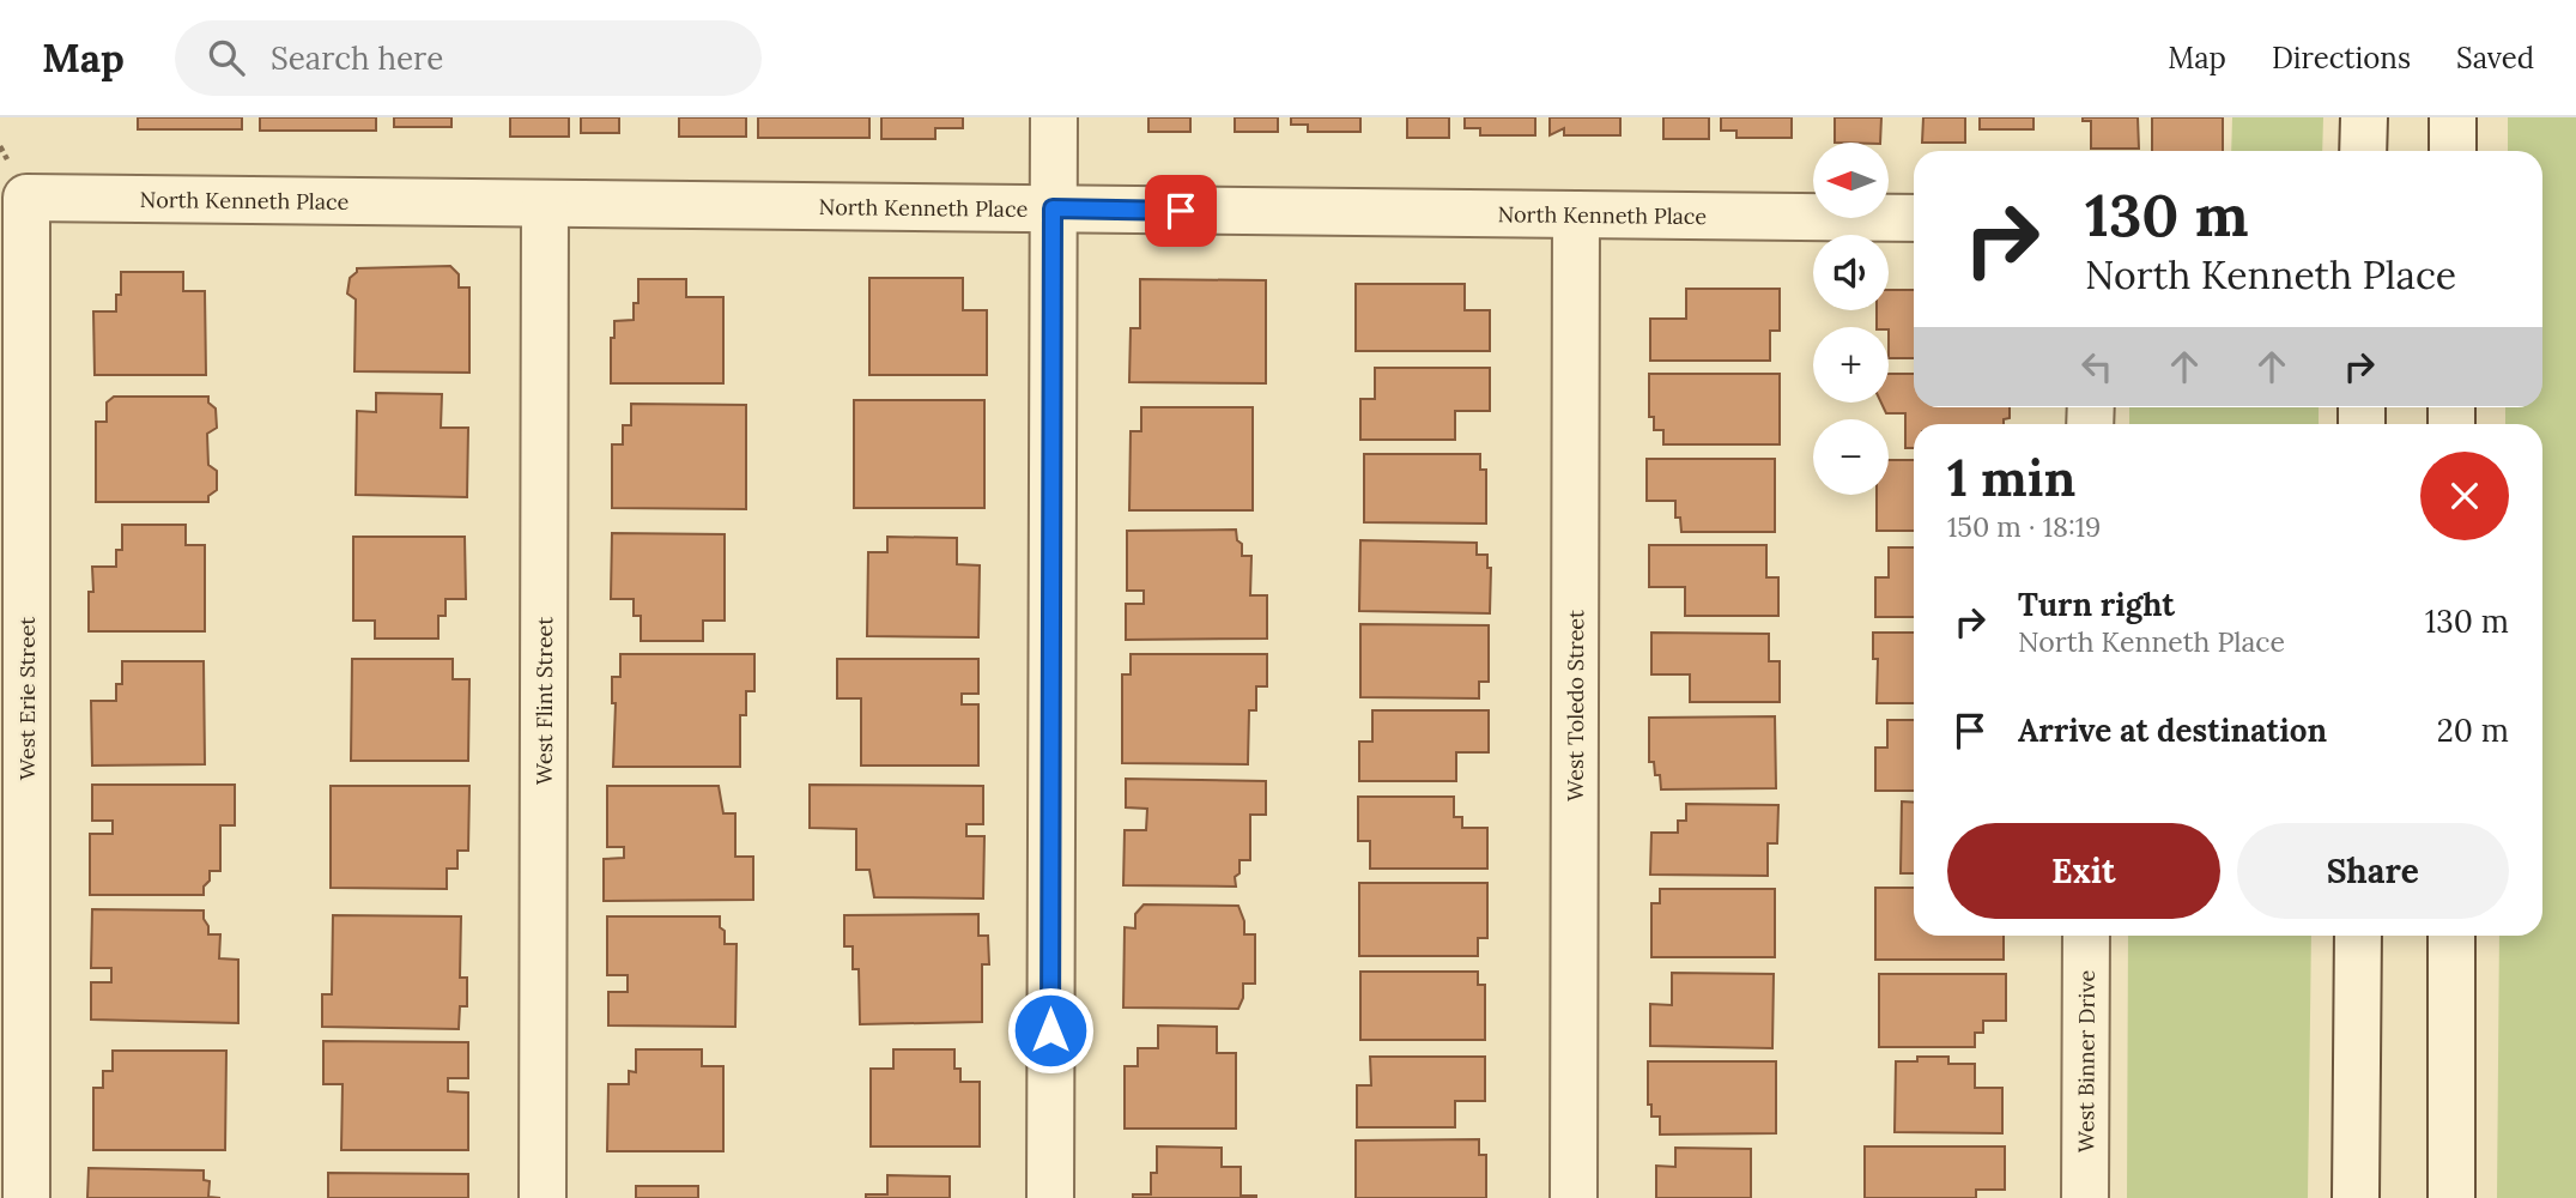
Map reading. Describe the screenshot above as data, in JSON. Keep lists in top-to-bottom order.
{
  "streets": {
    "street": [
      "North Kenneth Place",
      "West Erie Street",
      "West Flint Street",
      "West Toledo Street",
      "West Binner Drive"
    ]
  },
  "crossings": [
    ["North Kenneth Place", "West Erie Street"],
    ["North Kenneth Place", "West Flint Street"],
    ["North Kenneth Place", "West Toledo Street"]
  ],
  "north": "left",
  "page": {
    "header": "Map",
    "search": "Search here",
    "nav": ["Map", "Directions", "Saved"],
    "map_buttons": ["+", "−"],
    "turn": ["130 m", "North Kenneth Place"],
    "heading": ["1 min", "150 m · 18:19"],
    "list": [
      {
        "name": "Turn right",
        "note": "North Kenneth Place",
        "value": "130 m"
      },
      {
        "name": "Arrive at destination",
        "value": "20 m"
      }
    ],
    "buttons": ["Exit", "Share"]
  }
}
